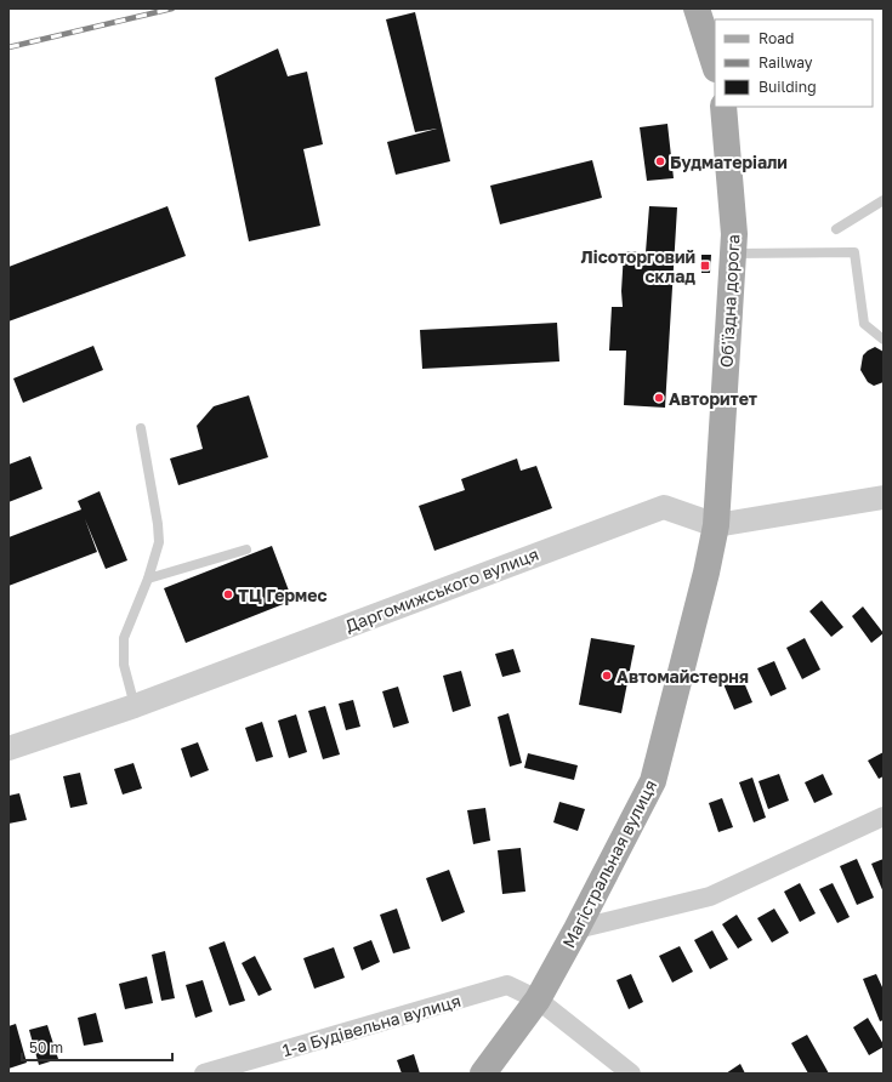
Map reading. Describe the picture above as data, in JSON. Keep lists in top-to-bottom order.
{
  "streets": {
    "main road": ["Об'їздна дорога", "Магістральная вулиця"],
    "street": ["Даргомижського вулиця", "1-а Будівельна вулиця"]
  },
  "crossings": [
    ["Об'їздна дорога", "Даргомижського вулиця"],
    ["Об'їздна дорога", "Магістральная вулиця"],
    ["Даргомижського вулиця", "Магістральная вулиця"],
    ["Магістральная вулиця", "1-а Будівельна вулиця"]
  ],
  "places": {
    "other": [
      "Будматеріали",
      "Авторитет",
      "ТЦ Гермес",
      "Автомайстерня"
    ],
    "transit": ["Лісоторговий склад"]
  },
  "legend": ["Road", "Railway", "Building"],
  "scale_bar": "50 m"
}
